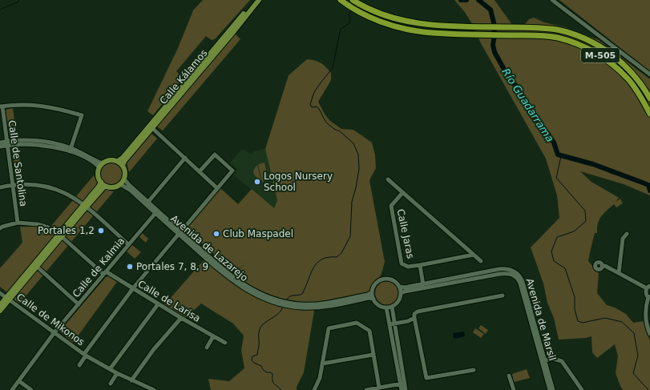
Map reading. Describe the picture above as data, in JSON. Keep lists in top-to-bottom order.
{
  "streets": {
    "highway": ["M-505"],
    "main road": ["Calle Kálamos"],
    "street": [
      "Calle de Santolina",
      "Calle Jaras",
      "Avenida de Lazarejo",
      "Calle de Kalmia",
      "Calle de Larisa",
      "Calle de Mikonos",
      "Avenida de Marsil"
    ]
  },
  "crossings": [
    ["Calle Kálamos", "Avenida de Lazarejo"],
    ["Calle de Santolina", "Calle de Larisa"],
    ["Calle Jaras", "Avenida de Marsil"],
    ["Avenida de Lazarejo", "Calle de Kalmia"],
    ["Calle de Kalmia", "Calle de Larisa"],
    ["Calle de Kalmia", "Calle de Mikonos"]
  ],
  "water": ["Río Guadarrama"],
  "places": [
    "Logos Nursery School",
    "Portales 1,2",
    "Club Maspadel",
    "Portales 7, 8, 9"
  ]
}
